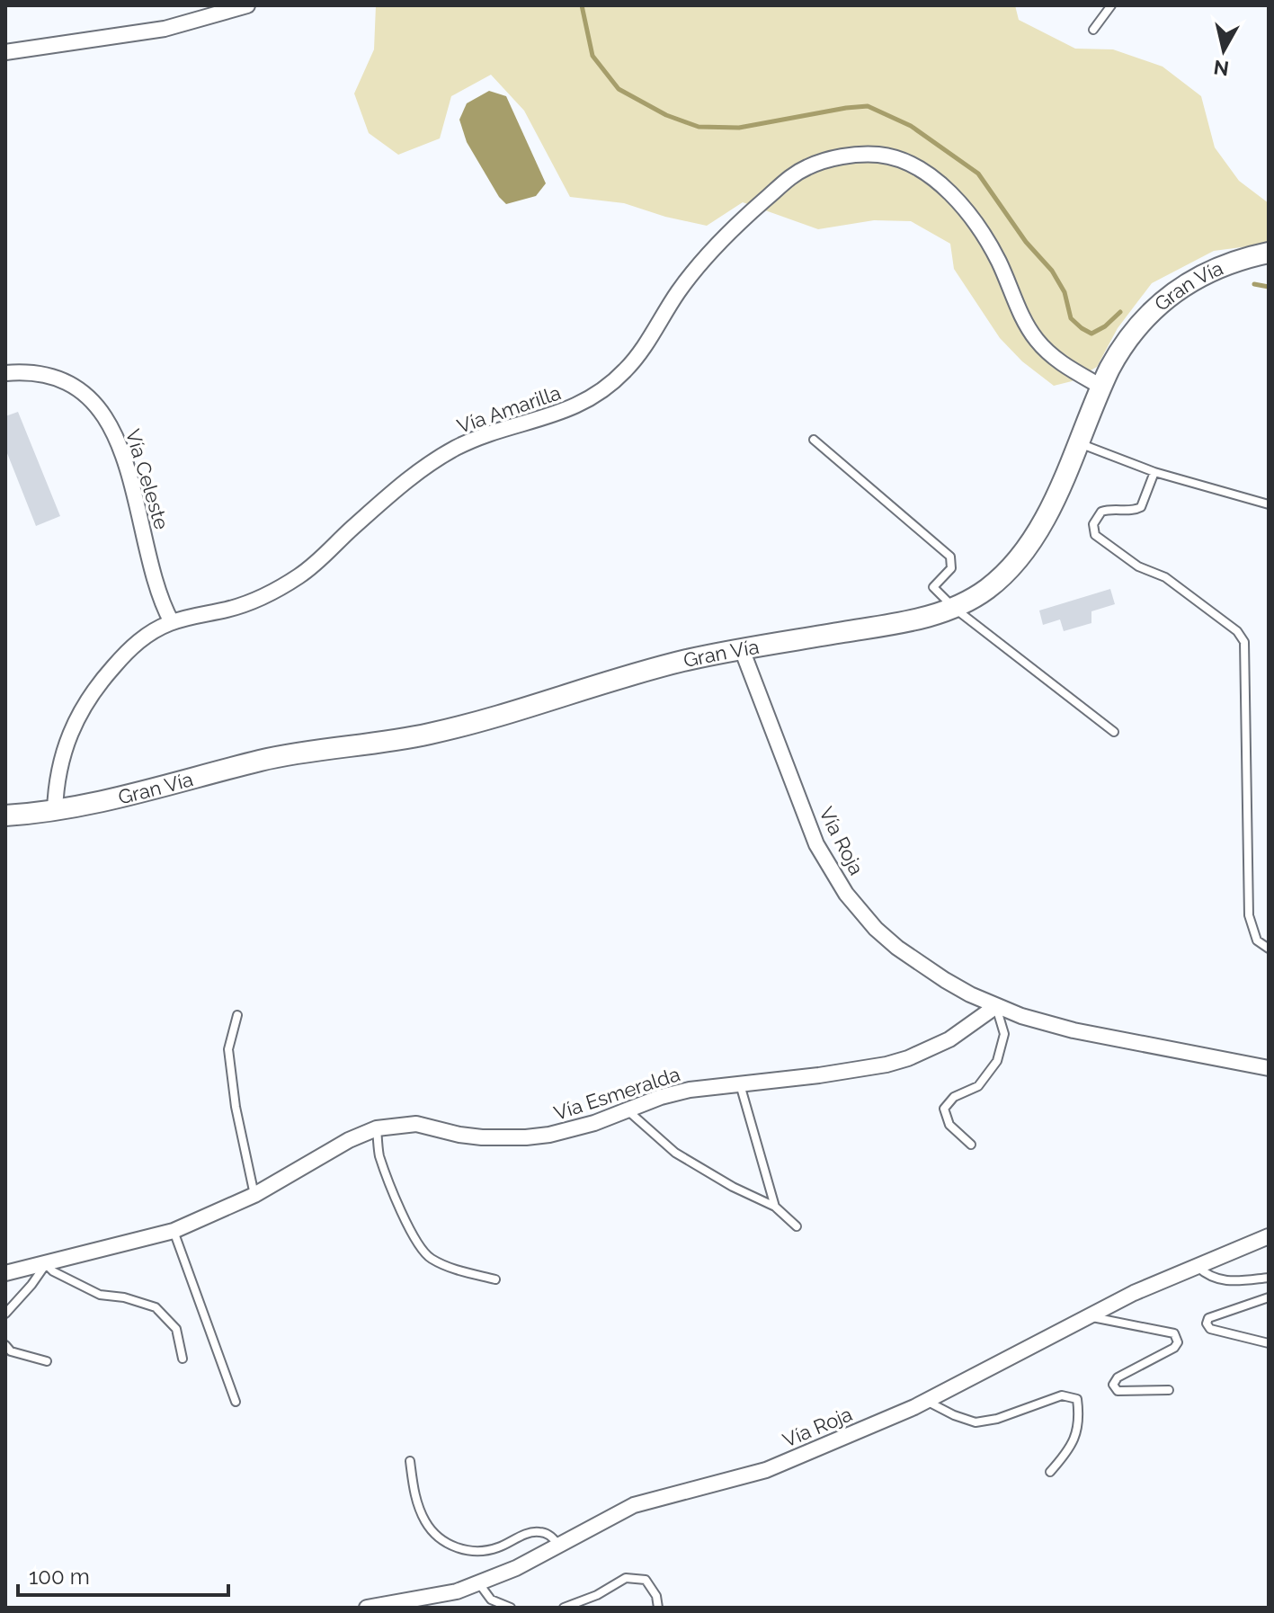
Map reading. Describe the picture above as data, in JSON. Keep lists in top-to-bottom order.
{
  "streets": {
    "main road": ["Gran Vía"],
    "street": [
      "Vía Amarilla",
      "Vía Celeste",
      "Vía Roja",
      "Vía Esmeralda"
    ]
  },
  "crossings": [
    ["Gran Vía", "Vía Amarilla"],
    ["Gran Vía", "Vía Roja"],
    ["Vía Amarilla", "Vía Celeste"],
    ["Vía Roja", "Vía Esmeralda"]
  ],
  "scale_bar": "100 m",
  "north": "bottom"
}
